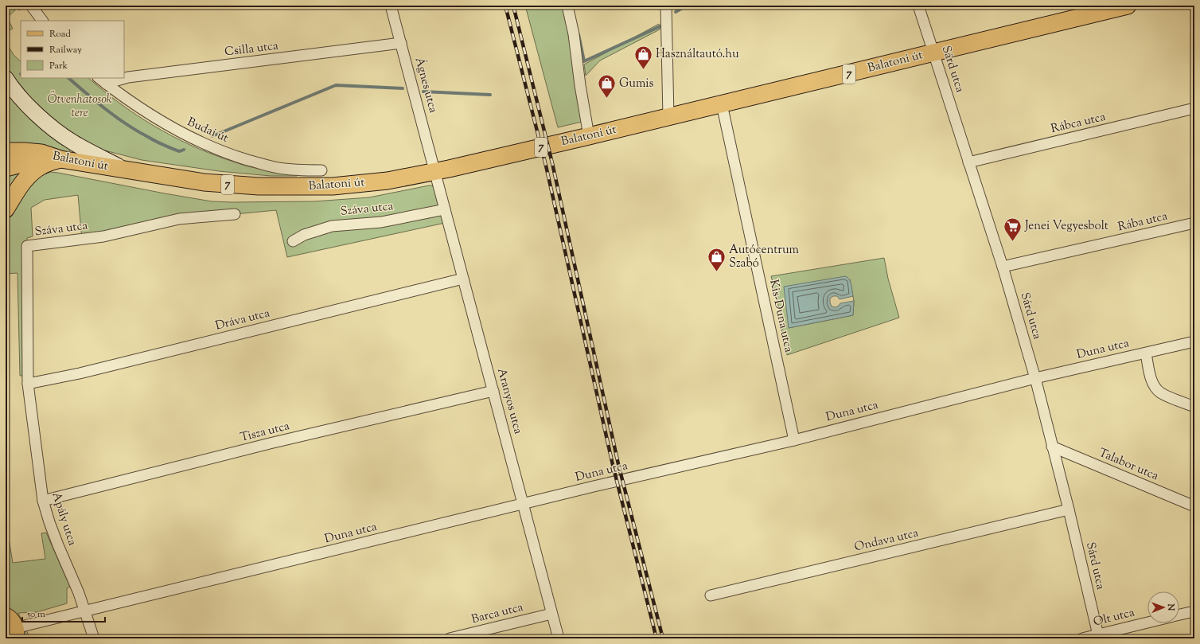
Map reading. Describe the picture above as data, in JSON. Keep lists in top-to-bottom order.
{
  "streets": {
    "main road": ["Balatoni út", "7"],
    "street": [
      "Csilla utca",
      "Sárd utca",
      "Ágnes utca",
      "Rábca utca",
      "Budai út",
      "Száva utca",
      "Rába utca",
      "Kis-Duna utca",
      "Dráva utca",
      "Duna utca",
      "Aranyos utca",
      "Tisza utca",
      "Talabor utca",
      "Apály utca",
      "Ondava utca",
      "Barca utca",
      "Olt utca"
    ]
  },
  "crossings": [
    ["Csilla utca", "Ágnes utca"],
    ["Csilla utca", "Budai út"],
    ["Balatoni út", "Sárd utca"],
    ["Balatoni út", "7"],
    ["Balatoni út", "Ágnes utca"],
    ["Balatoni út", "Kis-Duna utca"],
    ["Balatoni út", "Aranyos utca"],
    ["Sárd utca", "Rábca utca"],
    ["Sárd utca", "Rába utca"],
    ["Sárd utca", "Duna utca"],
    ["Sárd utca", "Talabor utca"],
    ["Sárd utca", "Ondava utca"],
    ["Sárd utca", "Olt utca"],
    ["Ágnes utca", "Aranyos utca"],
    ["Száva utca", "Dráva utca"],
    ["Száva utca", "Aranyos utca"],
    ["Száva utca", "Apály utca"],
    ["Kis-Duna utca", "Duna utca"],
    ["Dráva utca", "Aranyos utca"],
    ["Dráva utca", "Apály utca"],
    ["Duna utca", "Aranyos utca"],
    ["Duna utca", "Apály utca"],
    ["Aranyos utca", "Tisza utca"],
    ["Aranyos utca", "Barca utca"],
    ["Tisza utca", "Apály utca"]
  ],
  "parks": ["Ötvenhatosok tere"],
  "places": {
    "shop": ["Használtautó.hu", "Gumis", "Autócentrum Szabó"],
    "supermarket": ["Jenei Vegyesbolt"]
  },
  "legend": ["Road", "Railway", "Park"],
  "scale_bar": "50 m",
  "north": "right"
}
